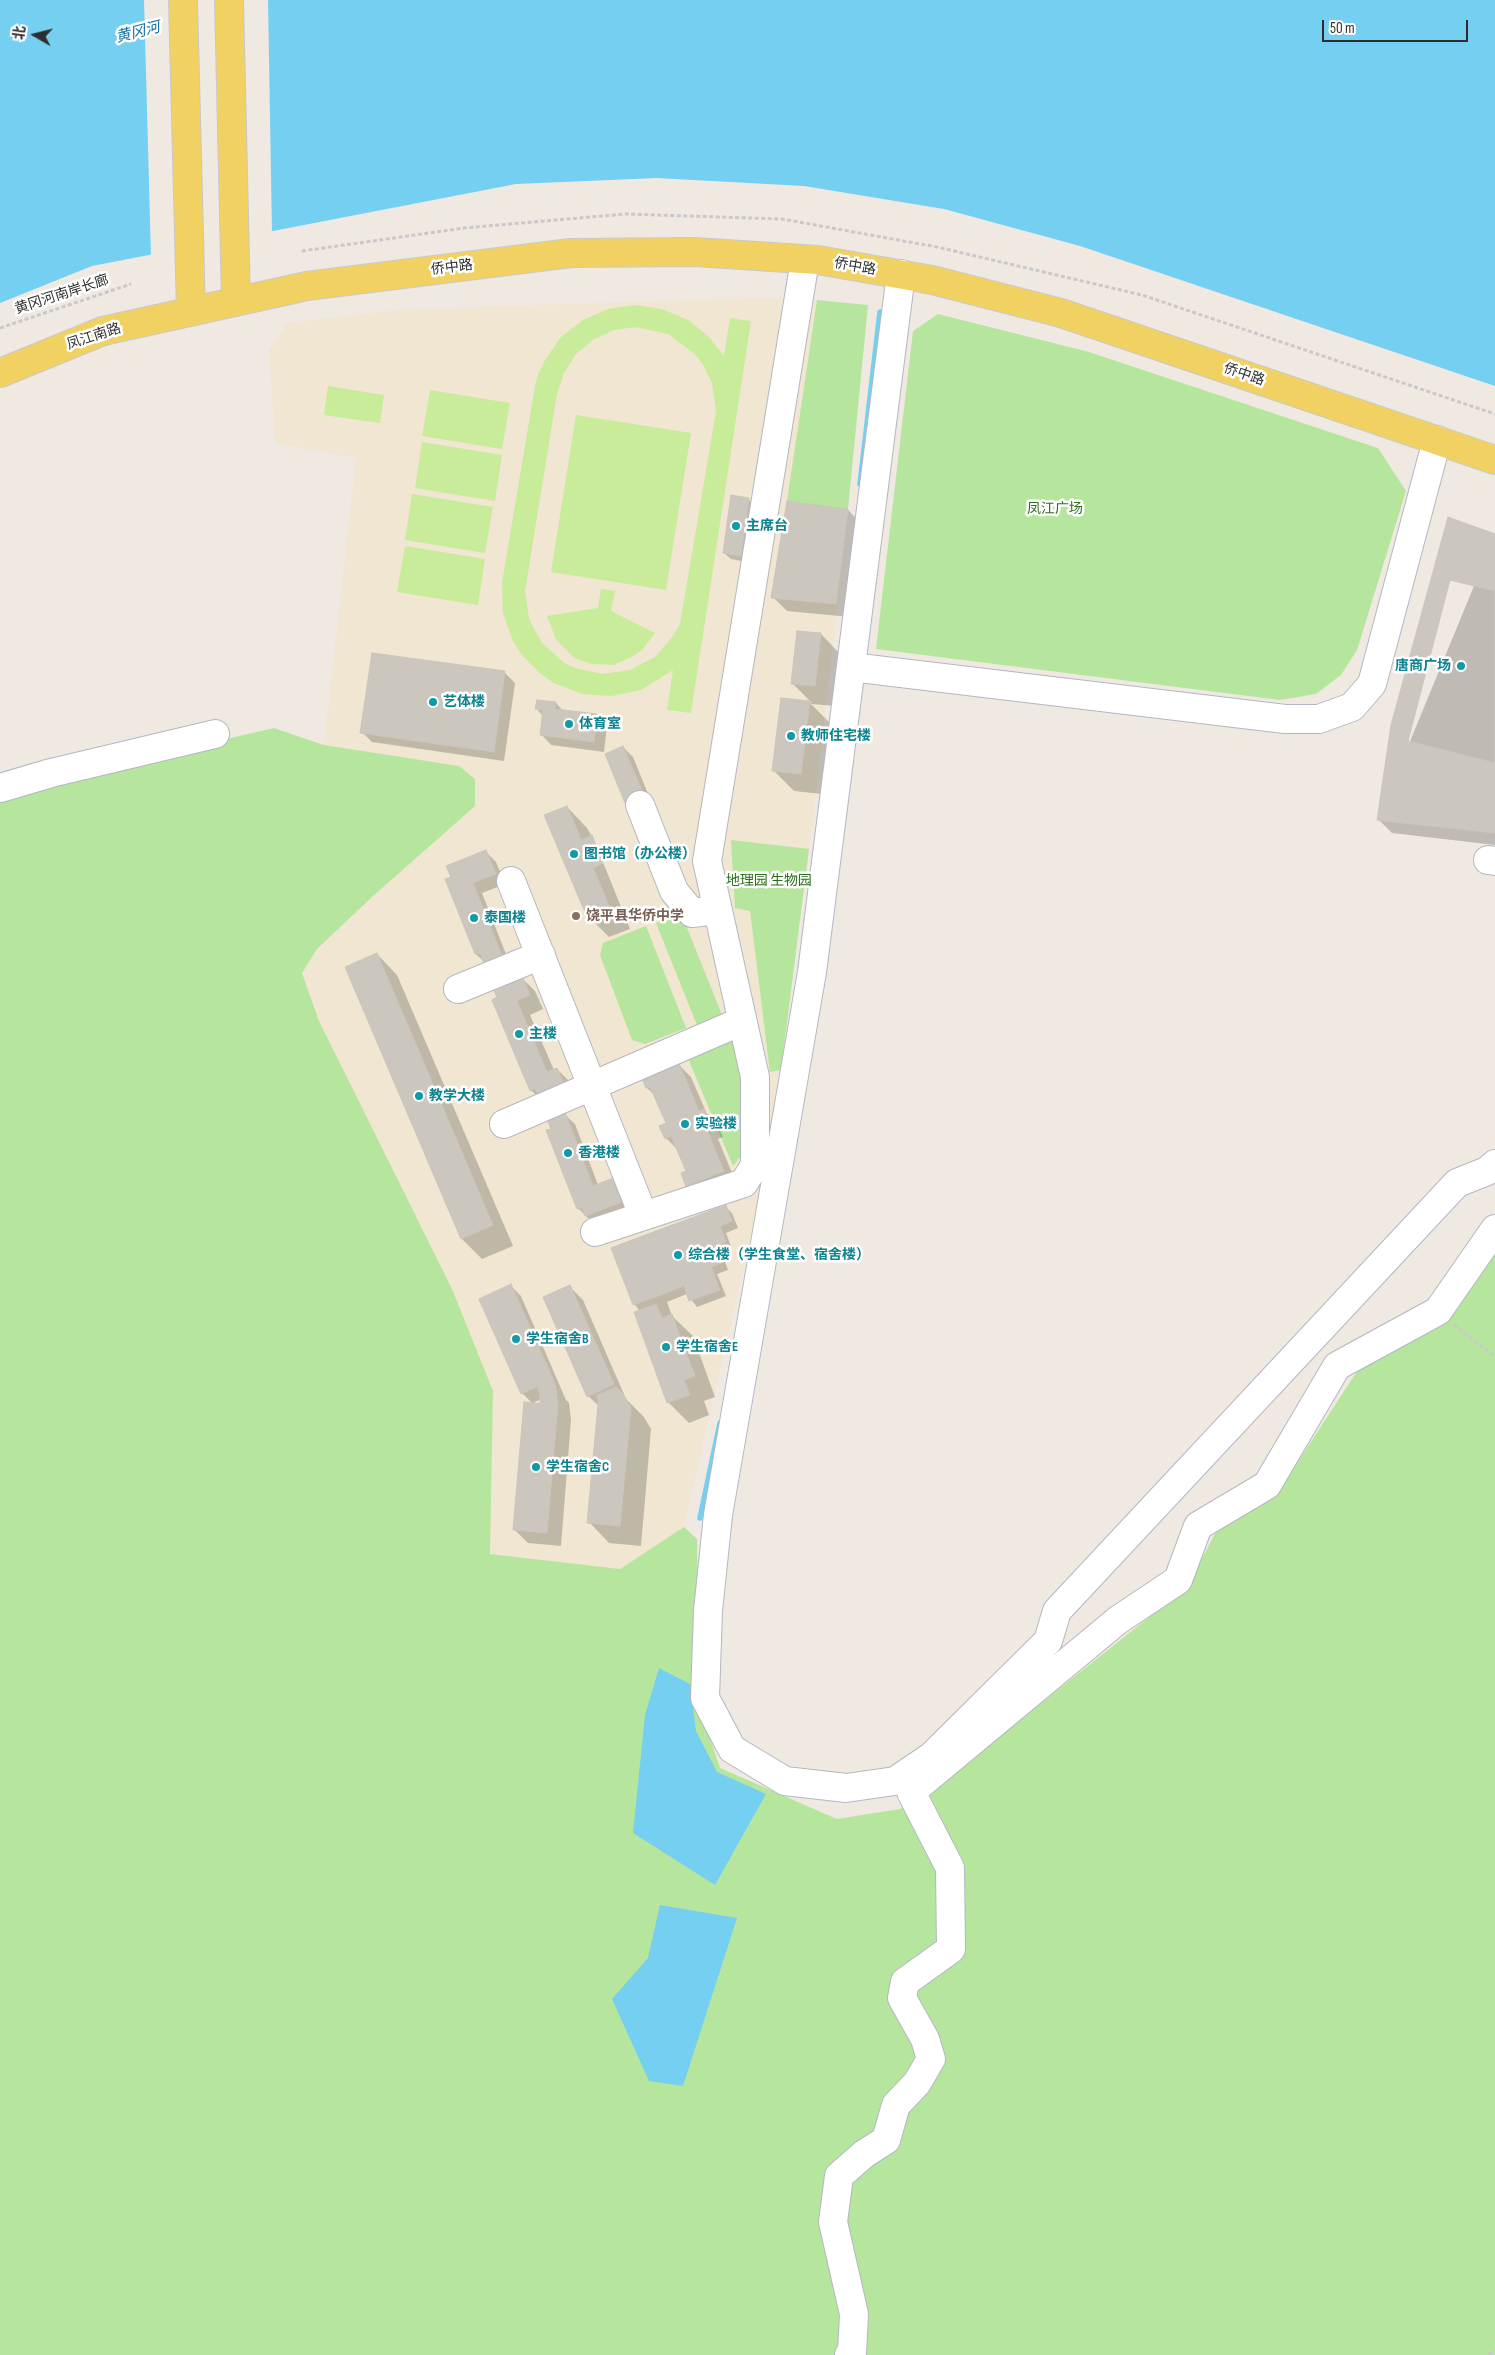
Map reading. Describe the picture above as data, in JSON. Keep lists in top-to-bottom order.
{
  "streets": {
    "main road": ["侨中路", "凤江南路"],
    "path": ["黄冈河南岸长廊"]
  },
  "crossings": [
    ["侨中路", "凤江南路"]
  ],
  "water": ["黄冈河"],
  "parks": ["凤江广场", "地理园 生物园"],
  "places": [
    "主席台",
    "唐商广场",
    "艺体楼",
    "体育室",
    "教师住宅楼",
    "图书馆（办公楼）",
    "饶平县华侨中学",
    "泰国楼",
    "主楼",
    "教学大楼",
    "实验楼",
    "香港楼",
    "综合楼（学生食堂、宿舍楼）",
    "学生宿舍B",
    "学生宿舍E",
    "学生宿舍C"
  ],
  "scale_bar": "50 m",
  "north": "left"
}
